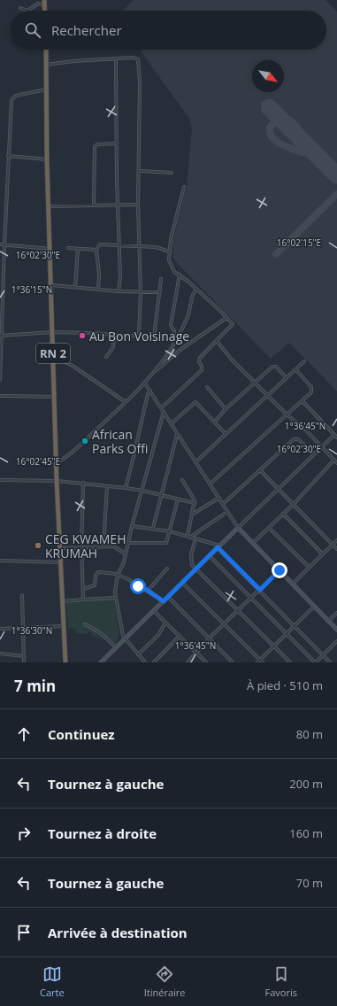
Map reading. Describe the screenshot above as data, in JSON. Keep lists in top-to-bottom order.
{
  "streets": {
    "highway": ["RN 2"]
  },
  "places": ["Au Bon Voisinage", "African Parks Offi", "CEG KWAMEH KRUMAH"],
  "north": "bottom right",
  "page": {
    "search": "Rechercher",
    "heading": ["7 min", "À pied · 510 m"],
    "list": [
      ["Continuez", "80 m"],
      ["Tournez à gauche", "200 m"],
      ["Tournez à droite", "160 m"],
      ["Tournez à gauche", "70 m"],
      "Arrivée à destination"
    ],
    "nav": ["Carte", "Itinéraire", "Favoris"]
  },
  "coordinates": [
    "16°02'15\"E",
    "16°02'30\"E",
    "1°36'15\"N",
    "1°36'45\"N",
    "16°02'45\"E",
    "1°36'30\"N"
  ]
}
